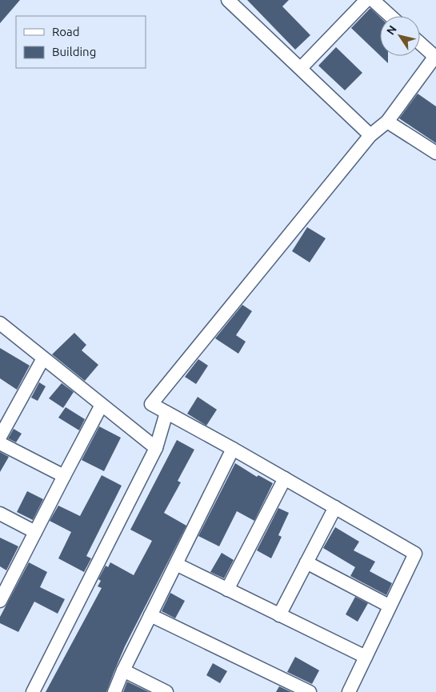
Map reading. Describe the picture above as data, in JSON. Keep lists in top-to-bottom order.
{
  "legend": ["Road", "Building"],
  "north": "top left"
}
